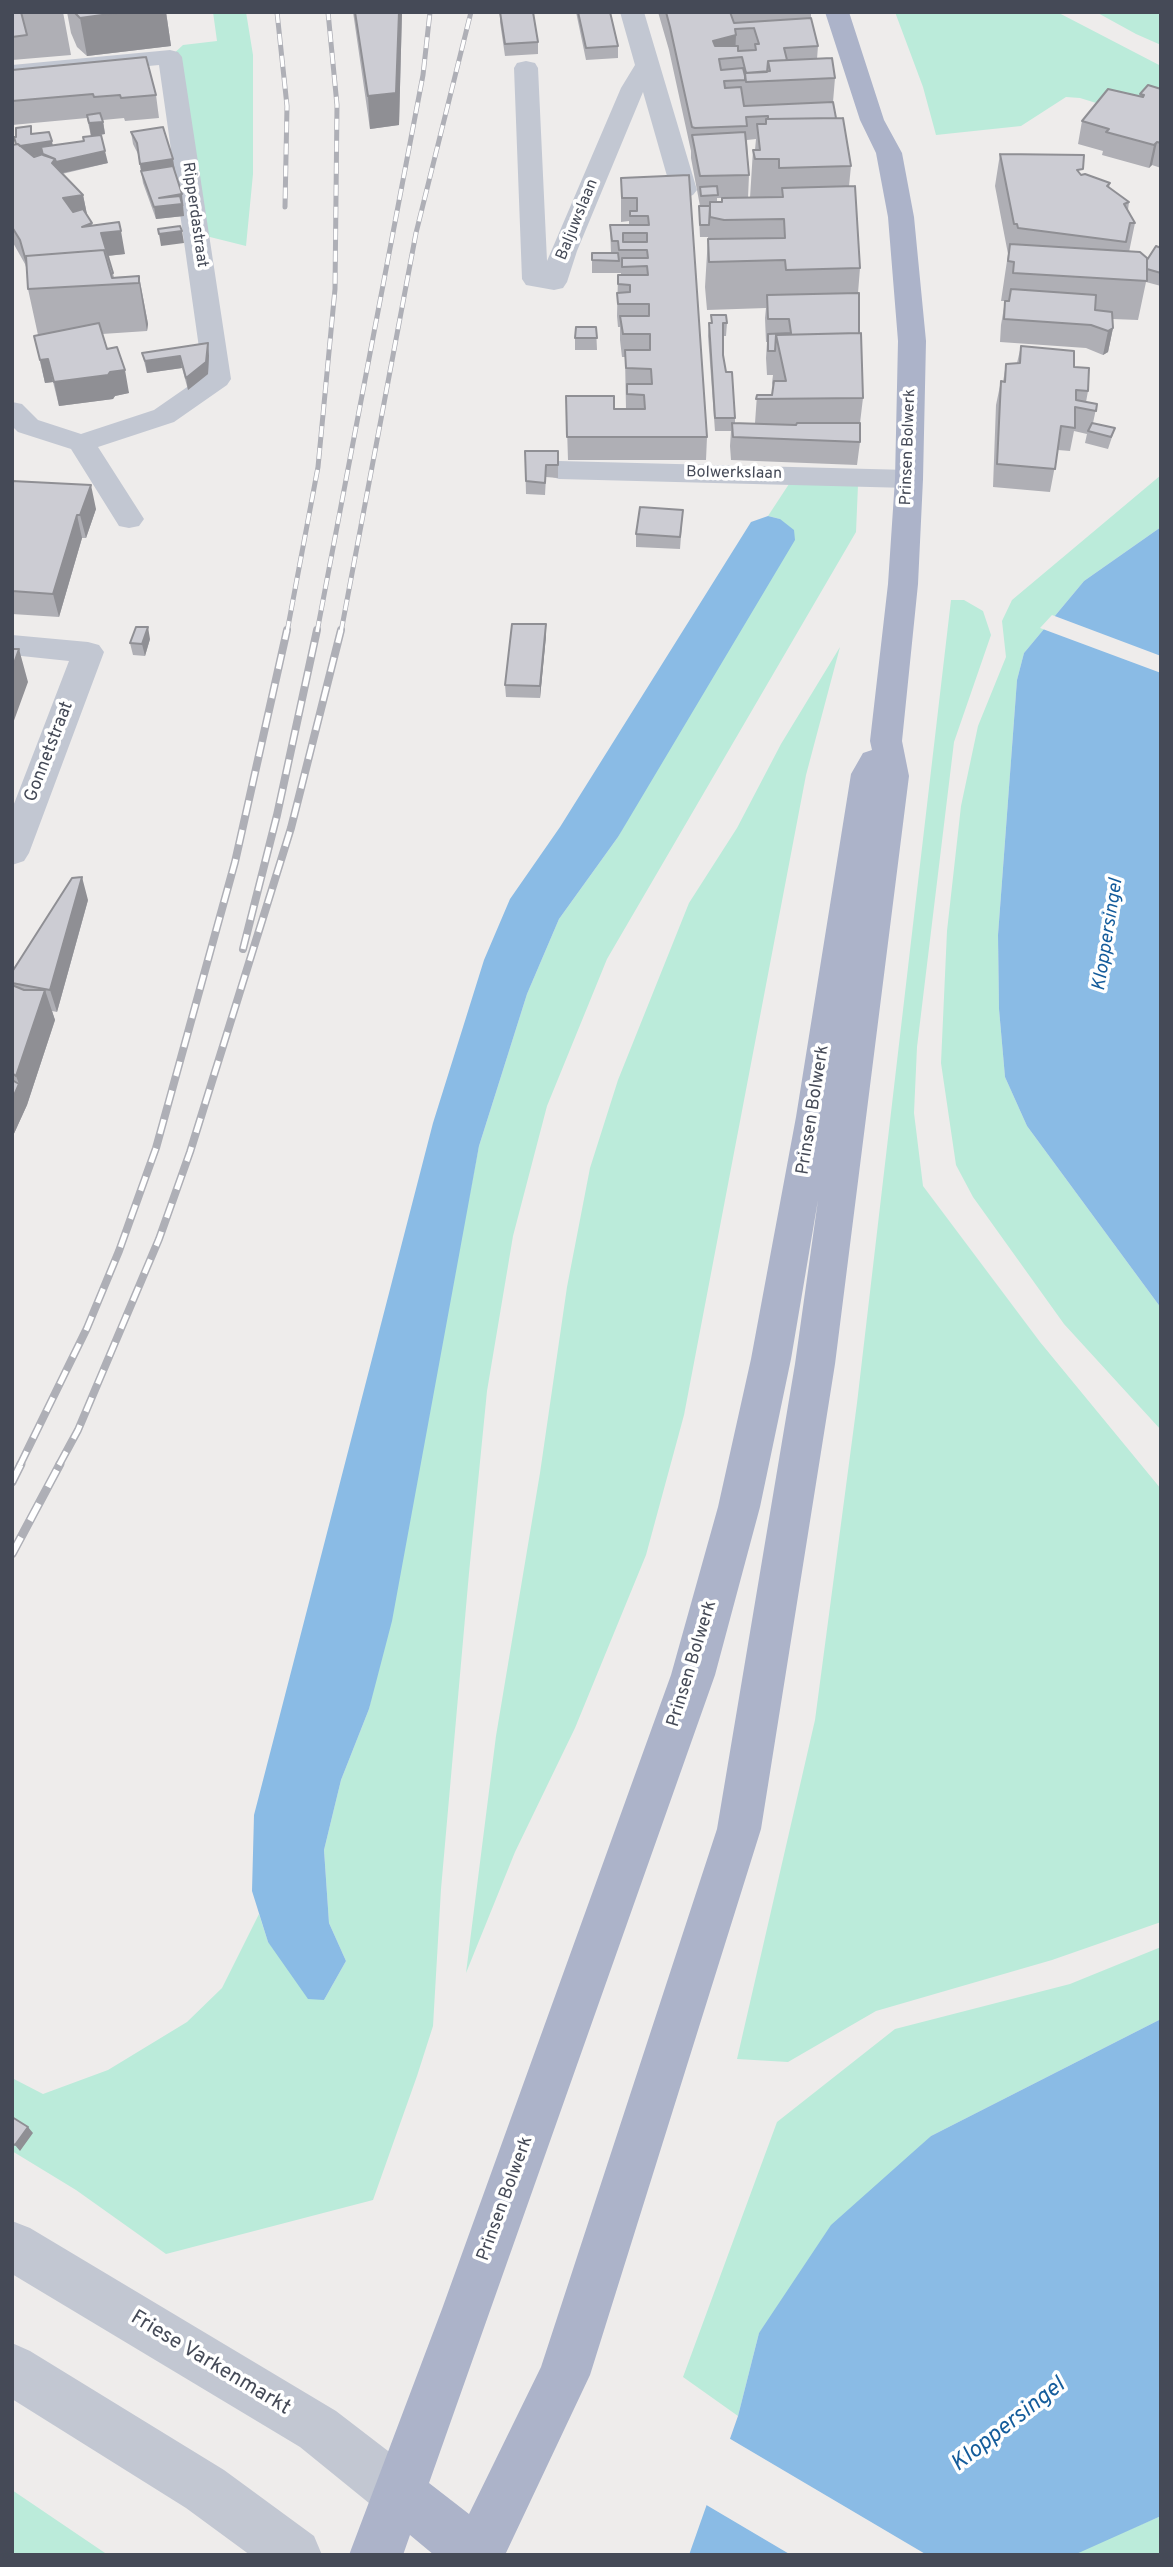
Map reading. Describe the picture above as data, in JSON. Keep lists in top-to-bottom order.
{
  "streets": {
    "main road": ["Prinsen Bolwerk"],
    "street": [
      "Ripperdastraat",
      "Baljuwslaan",
      "Bolwerkslaan",
      "Gonnetstraat",
      "Friese Varkenmarkt"
    ]
  },
  "crossings": [
    ["Prinsen Bolwerk", "Bolwerkslaan"],
    ["Prinsen Bolwerk", "Friese Varkenmarkt"]
  ],
  "water": ["Kloppersingel"]
}
